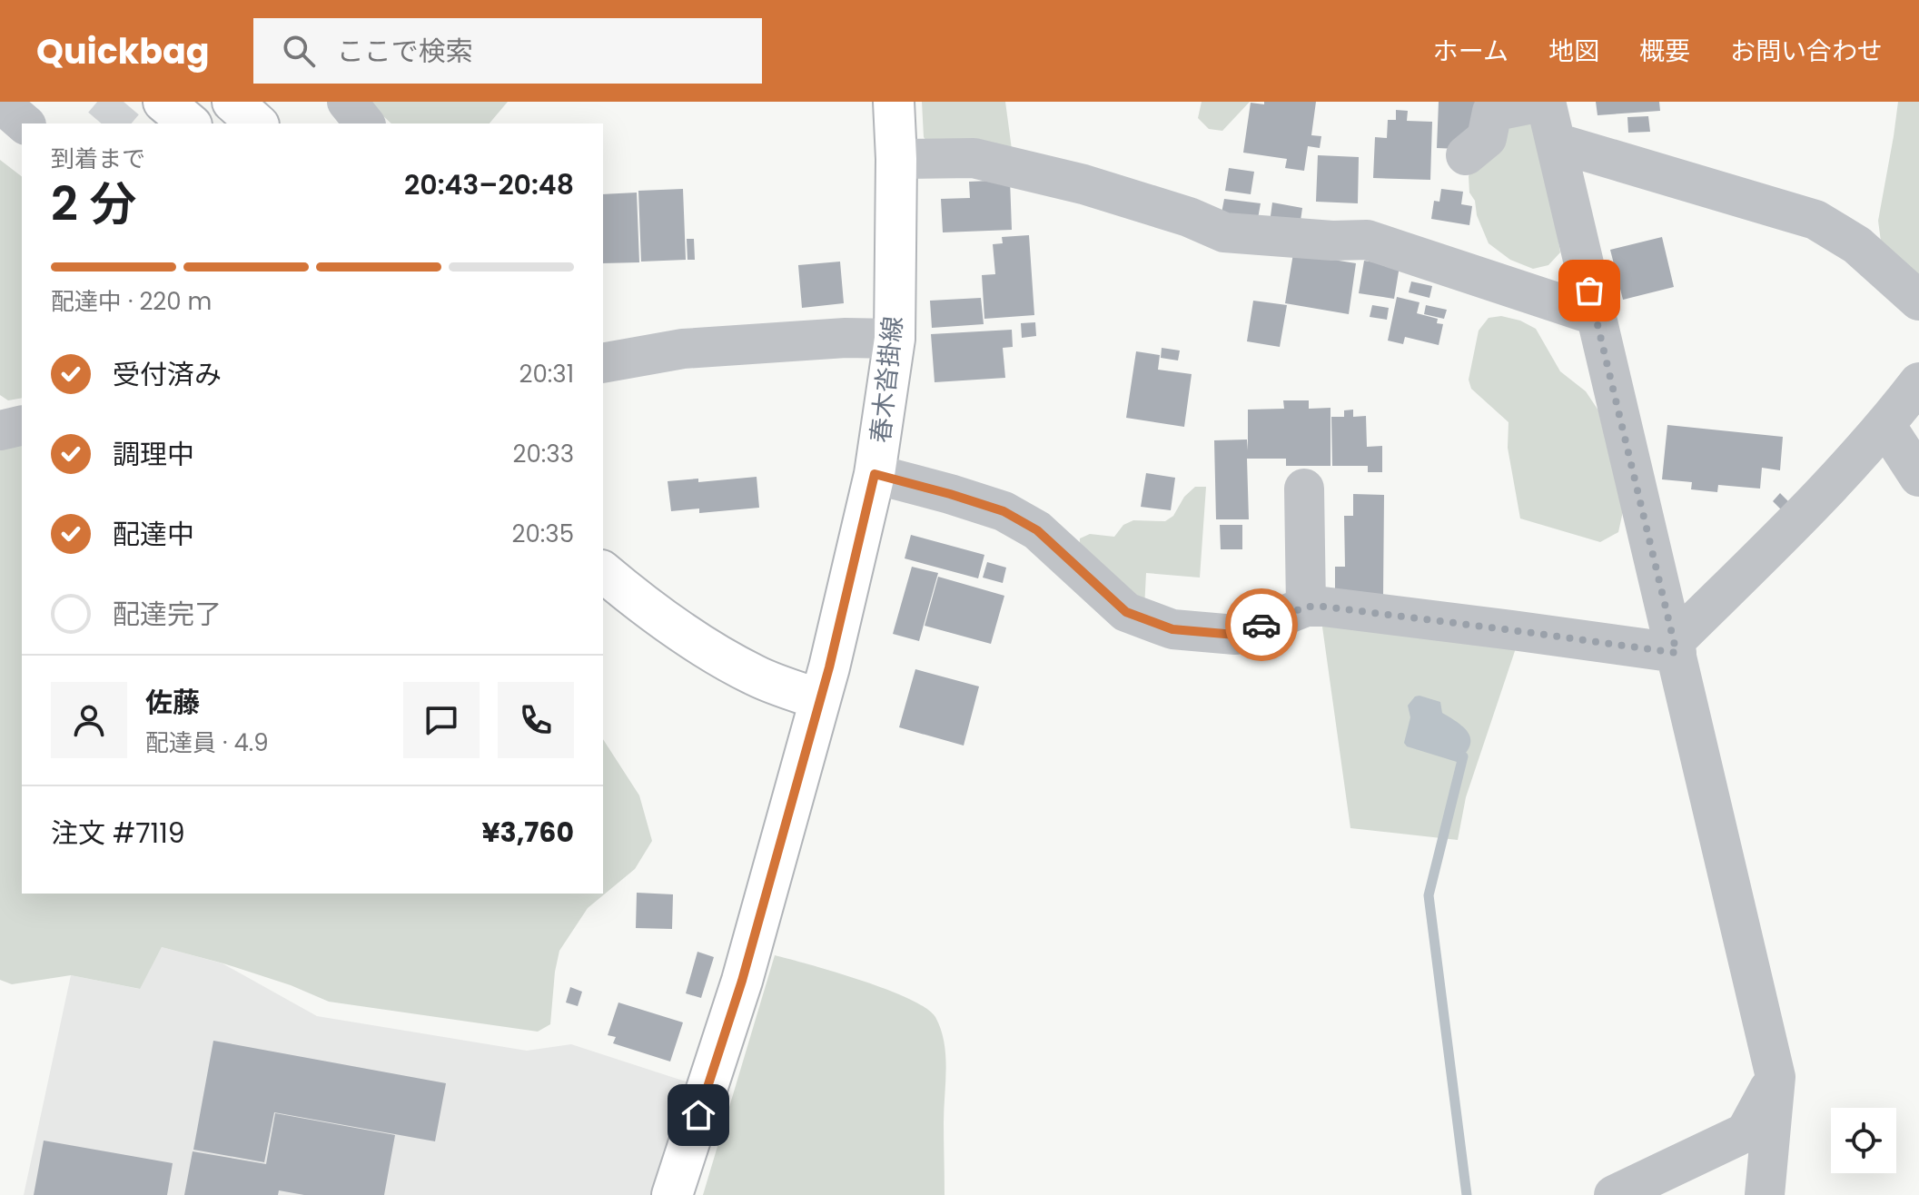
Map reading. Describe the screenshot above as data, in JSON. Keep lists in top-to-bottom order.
{
  "streets": {
    "main road": ["春木沓掛線"]
  },
  "page": {
    "header": "Quickbag",
    "search": "ここで検索",
    "nav": [
      "ホーム",
      "地図",
      "概要",
      "お問い合わせ"
    ],
    "heading": ["2 分", "到着まで", "20:43–20:48"],
    "panel": [
      "佐藤",
      "配達員 · 4.9",
      "注文 #7119",
      "¥3,760"
    ],
    "bar": "配達中 · 220 m",
    "list": [
      ["受付済み", "20:31"],
      ["調理中", "20:33"],
      ["配達中", "20:35"],
      "配達完了"
    ]
  }
}
